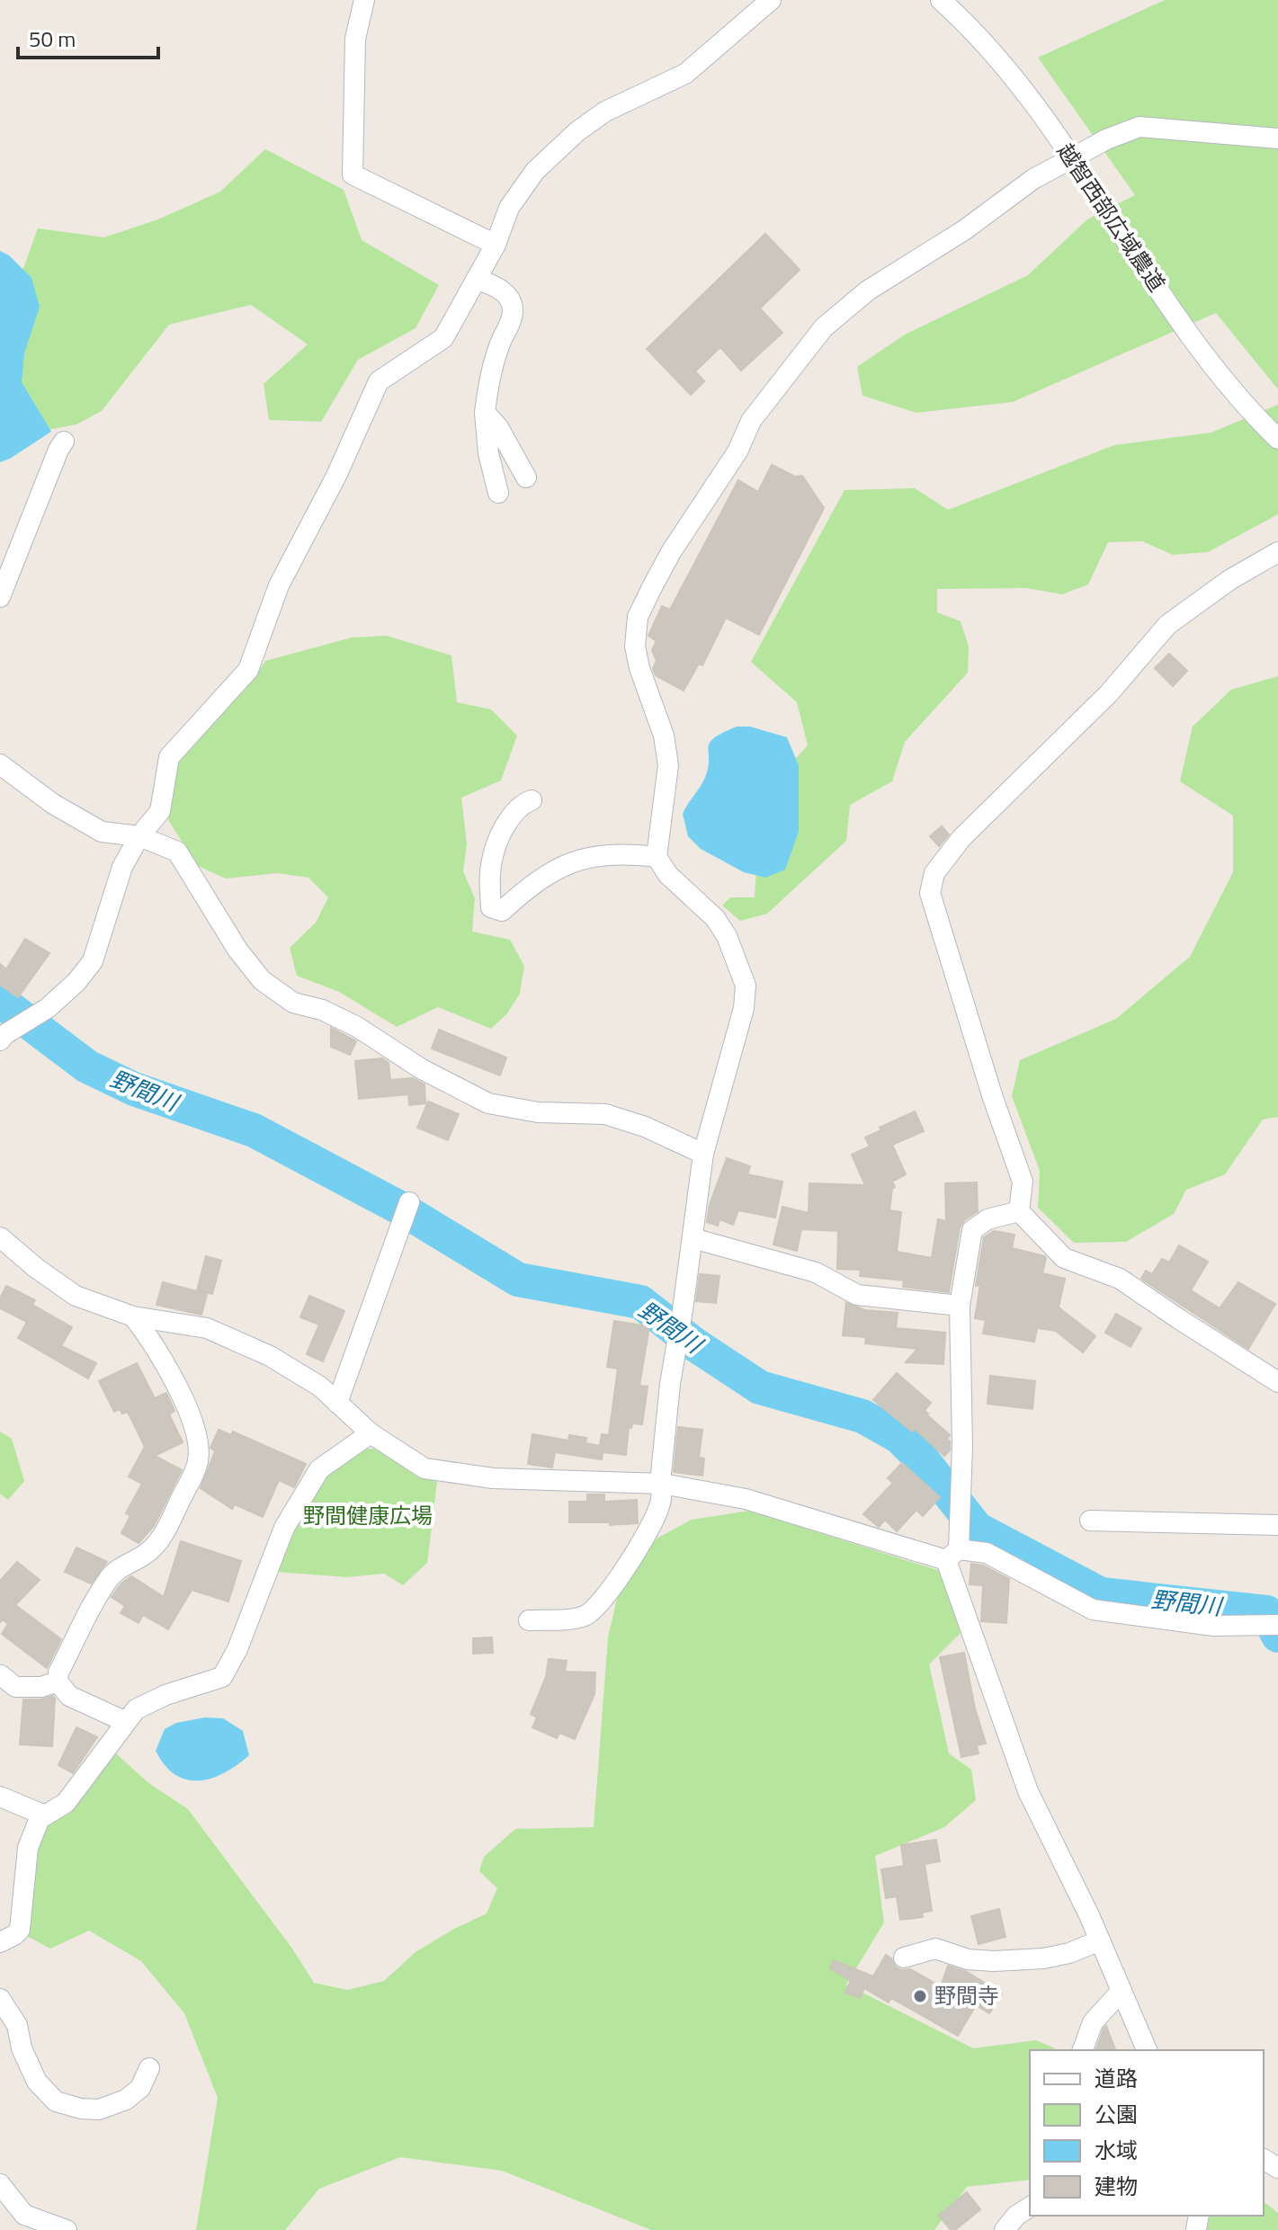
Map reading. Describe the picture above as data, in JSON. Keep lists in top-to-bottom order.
{
  "streets": {
    "street": ["越智西部広域農道"]
  },
  "water": ["野間川"],
  "parks": ["野間健康広場"],
  "places": ["野間寺"],
  "legend": [
    "道路",
    "公園",
    "水域",
    "建物"
  ],
  "scale_bar": "50 m"
}
